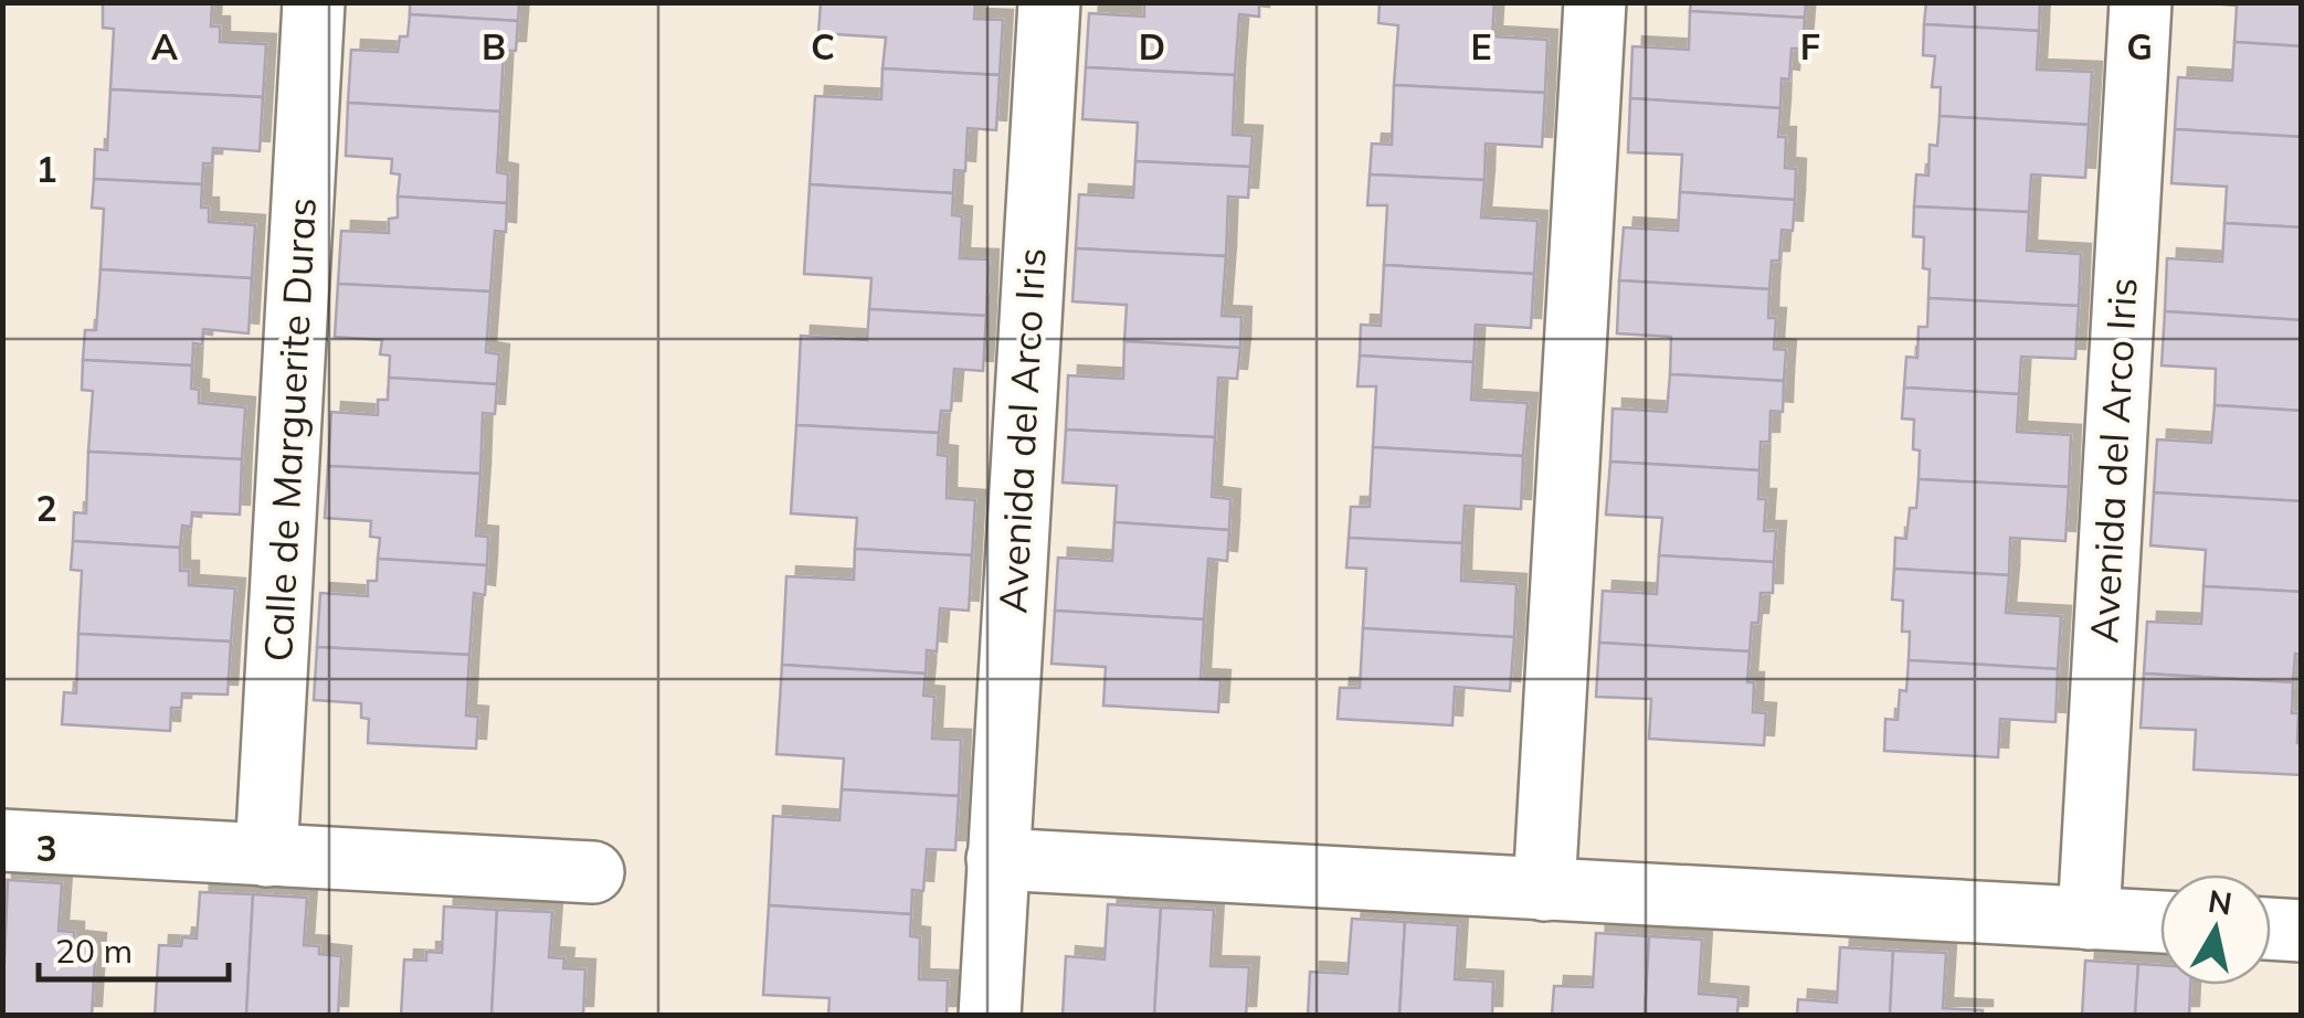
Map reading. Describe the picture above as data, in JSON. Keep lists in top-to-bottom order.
{
  "streets": {
    "street": ["Calle de Marguerite Duras", "Avenida del Arco Iris"]
  },
  "scale_bar": "20 m",
  "north": "top",
  "grid": {
    "columns": [
      "A",
      "B",
      "C",
      "D",
      "E",
      "F",
      "G"
    ],
    "rows": ["1", "2", "3"]
  }
}
